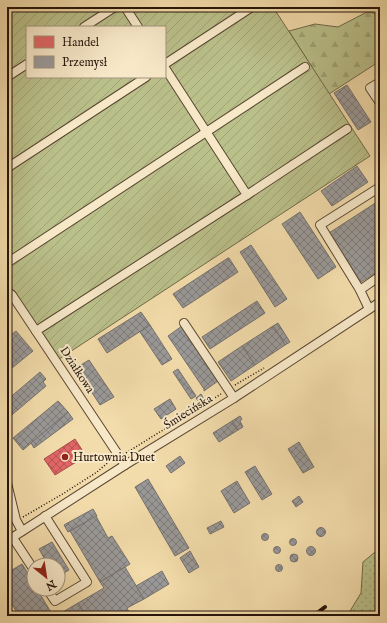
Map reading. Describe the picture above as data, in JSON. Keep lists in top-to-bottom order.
{
  "streets": {
    "street": ["Działkowa", "Śmiecińska"]
  },
  "crossings": [
    ["Działkowa", "Śmiecińska"]
  ],
  "places": ["Hurtownia Duet"],
  "legend": ["Handel", "Przemysł"],
  "north": "bottom right"
}
